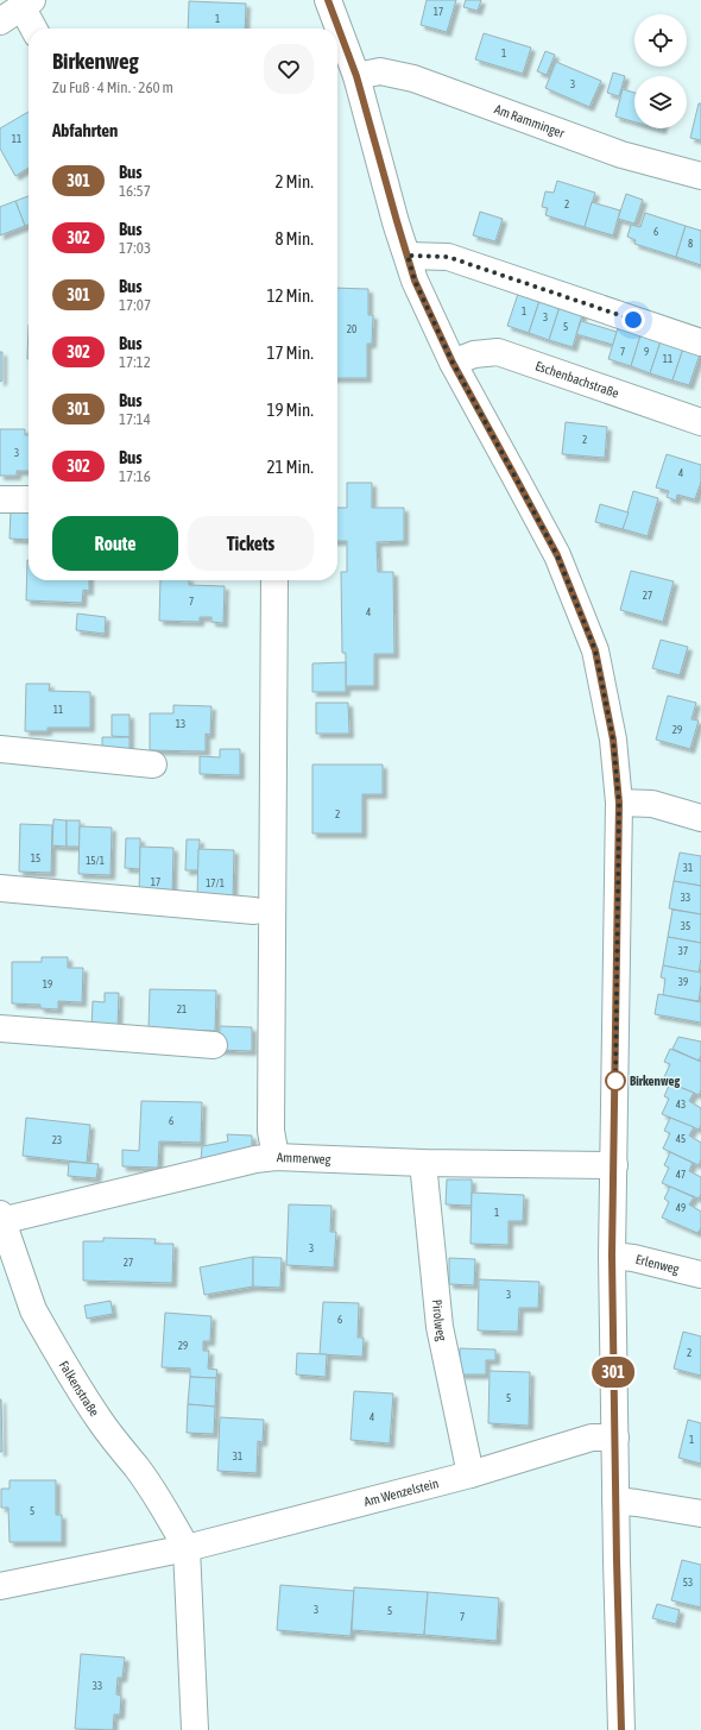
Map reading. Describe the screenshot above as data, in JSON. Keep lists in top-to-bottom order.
{
  "streets": {
    "street": [
      "Am Ramminger",
      "Eschenbachstraße",
      "Ammerweg",
      "Erlenweg",
      "Pirolweg",
      "Falkenstraße",
      "Am Wenzelstein"
    ]
  },
  "crossings": [
    ["Ammerweg", "Pirolweg"],
    ["Ammerweg", "Falkenstraße"],
    ["Pirolweg", "Am Wenzelstein"],
    ["Falkenstraße", "Am Wenzelstein"]
  ],
  "places": ["Birkenweg"],
  "lines": ["bus line 301"],
  "house_numbers": [
    "17",
    "1",
    "1",
    "3",
    "11",
    "2",
    "6",
    "8",
    "1",
    "3",
    "5",
    "20",
    "7",
    "9",
    "11",
    "2",
    "3",
    "4",
    "27",
    "7",
    "4",
    "11",
    "13",
    "29",
    "2",
    "15",
    "15/1",
    "31",
    "17",
    "17/1",
    "33",
    "35",
    "37",
    "39",
    "19",
    "21",
    "43",
    "6",
    "45",
    "23",
    "47",
    "49",
    "1",
    "3",
    "27",
    "3",
    "6",
    "29",
    "2",
    "5",
    "4",
    "1",
    "31",
    "5",
    "53",
    "3",
    "5",
    "7",
    "33"
  ],
  "page": {
    "on_map": "301",
    "heading": [
      ["Birkenweg", "Zu Fuß · 4 Min. · 260 m"],
      "Abfahrten"
    ],
    "list": [
      {
        "mark": "301",
        "name": "Bus",
        "note": "16:57",
        "value": "2 Min."
      },
      {
        "mark": "302",
        "name": "Bus",
        "note": "17:03",
        "value": "8 Min."
      },
      {
        "mark": "301",
        "name": "Bus",
        "note": "17:07",
        "value": "12 Min."
      },
      {
        "mark": "302",
        "name": "Bus",
        "note": "17:12",
        "value": "17 Min."
      },
      {
        "mark": "301",
        "name": "Bus",
        "note": "17:14",
        "value": "19 Min."
      },
      {
        "mark": "302",
        "name": "Bus",
        "note": "17:16",
        "value": "21 Min."
      }
    ],
    "buttons": ["Route", "Tickets"]
  }
}
